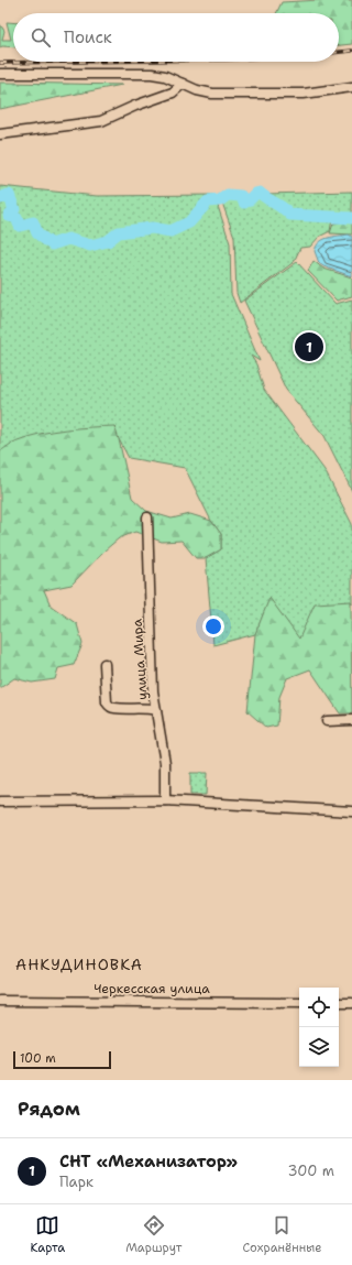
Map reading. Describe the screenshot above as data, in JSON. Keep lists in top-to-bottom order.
{
  "streets": {
    "street": ["улица Мира", "Черкесская улица"]
  },
  "districts": ["АНКУДИНОВКА"],
  "scale_bar": "100 m",
  "page": {
    "search": "Поиск",
    "pins": "1",
    "scale": "100 m",
    "heading": "Рядом",
    "list": [
      {
        "mark": "1",
        "name": "СНТ «Механизатор»",
        "note": "Парк",
        "value": "300 m"
      }
    ],
    "nav": ["Карта", "Маршрут", "Сохранённые"]
  }
}
